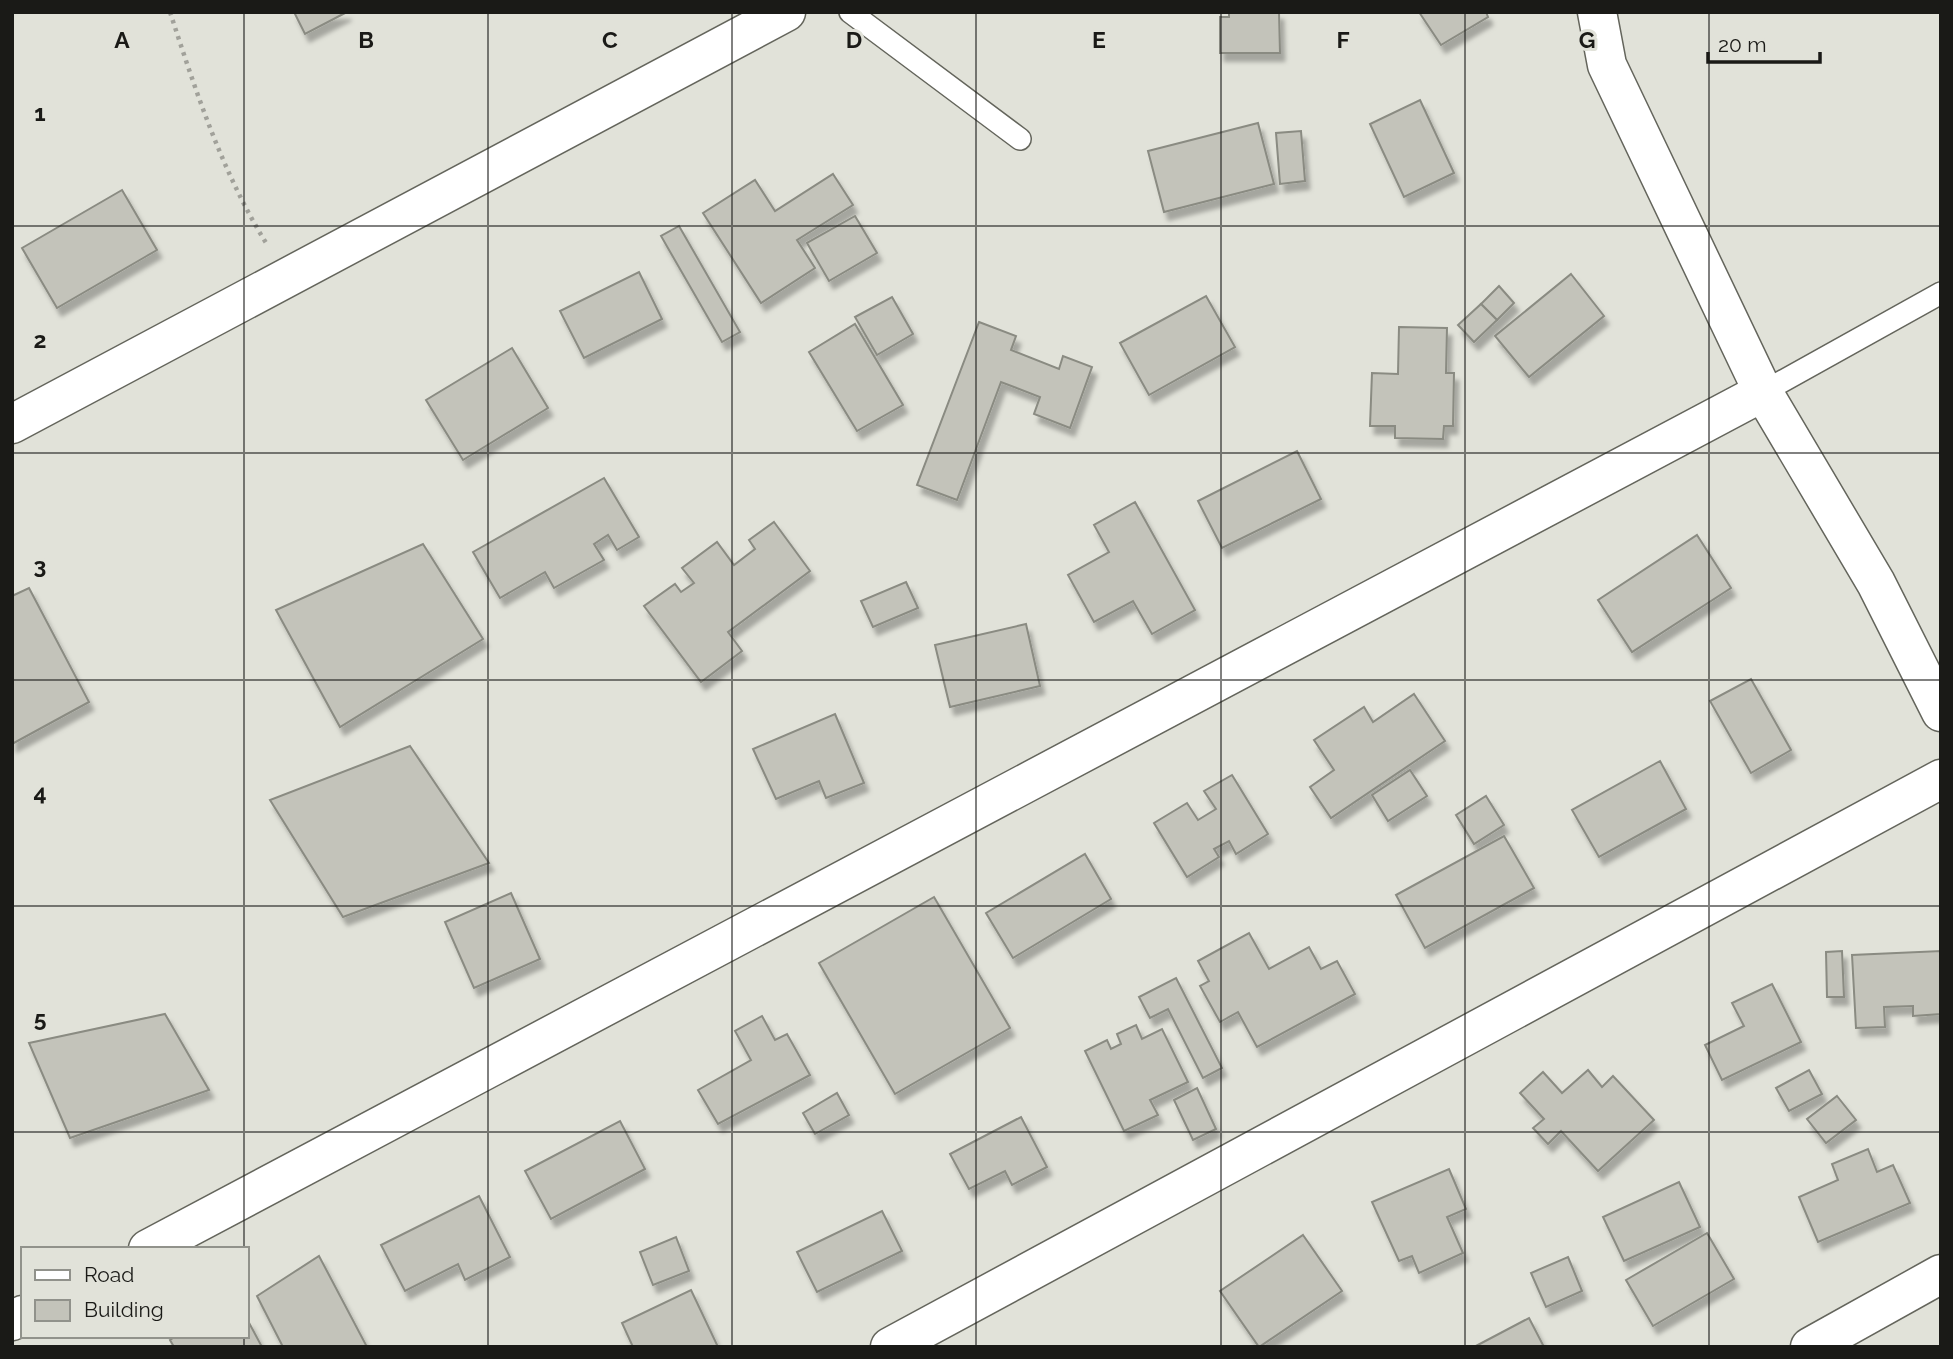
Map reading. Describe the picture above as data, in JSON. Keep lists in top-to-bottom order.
{
  "legend": ["Road", "Building"],
  "scale_bar": "20 m",
  "grid": {
    "columns": [
      "A",
      "B",
      "C",
      "D",
      "E",
      "F",
      "G"
    ],
    "rows": [
      "1",
      "2",
      "3",
      "4",
      "5"
    ]
  }
}
